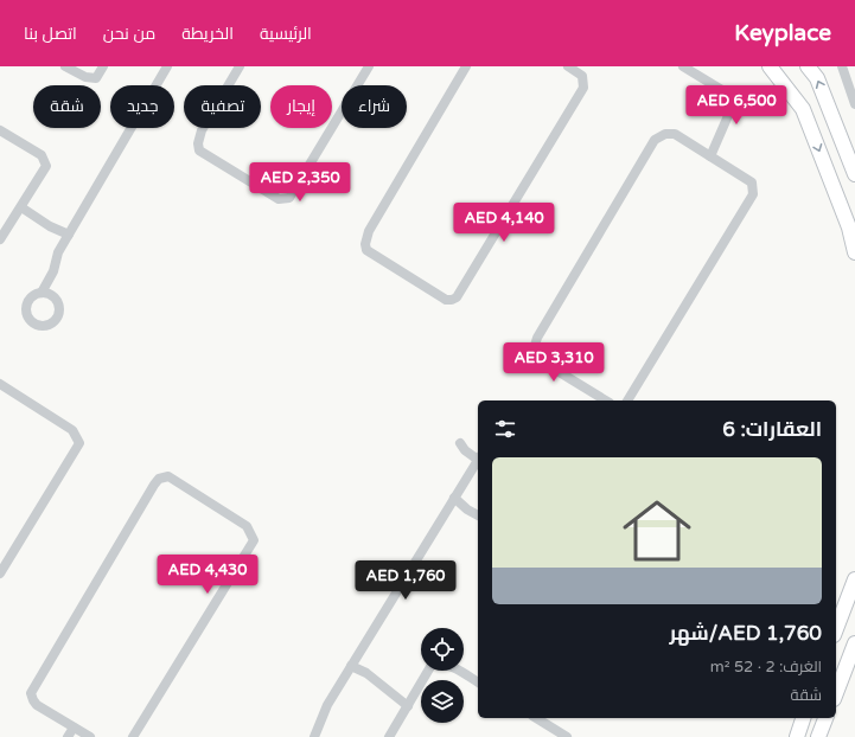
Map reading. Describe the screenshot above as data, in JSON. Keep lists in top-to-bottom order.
{
  "page": {
    "header": "Keyplace",
    "nav": [
      "الرئيسية",
      "الخريطة",
      "من نحن",
      "اتصل بنا"
    ],
    "price": [
      "AED 6,500",
      "AED 2,350",
      "AED 4,140",
      "AED 3,310",
      "AED 4,430",
      "AED 1,760"
    ],
    "chip": [
      "شراء",
      "إيجار",
      "تصفية",
      "جديد",
      "شقة"
    ],
    "heading": "العقارات: 6",
    "list": [
      {
        "name": "AED 1,760/شهر",
        "note": "الغرف: 2 · 52 m² · شقة"
      }
    ]
  }
}
